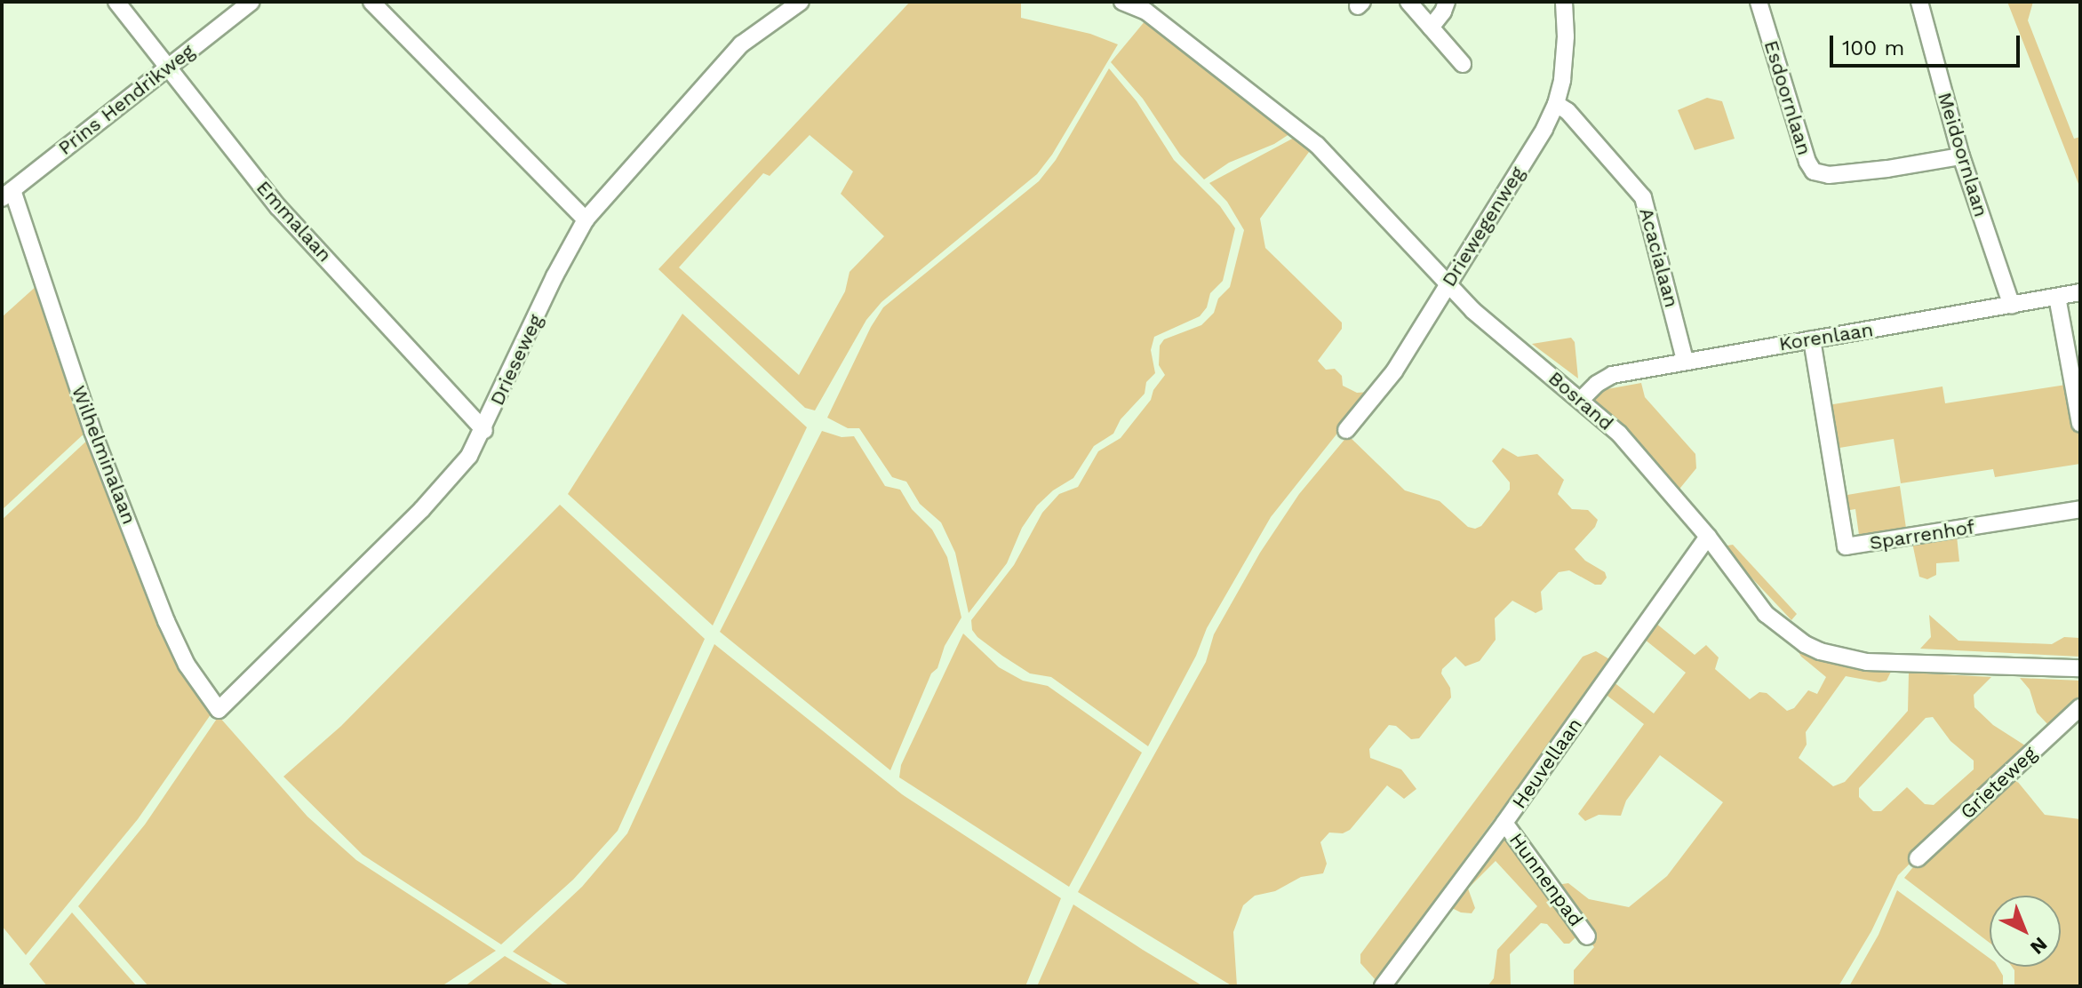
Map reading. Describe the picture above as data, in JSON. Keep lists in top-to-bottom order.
{
  "streets": {
    "street": [
      "Esdoornlaan",
      "Prins Hendrikweg",
      "Meidoornlaan",
      "Emmalaan",
      "Driewegenweg",
      "Acacialaan",
      "Korenlaan",
      "Drieseweg",
      "Bosrand",
      "Wilhelminalaan",
      "Sparrenhof",
      "Heuvellaan",
      "Grieteweg",
      "Hunnenpad"
    ]
  },
  "crossings": [
    ["Esdoornlaan", "Meidoornlaan"],
    ["Prins Hendrikweg", "Emmalaan"],
    ["Prins Hendrikweg", "Wilhelminalaan"],
    ["Meidoornlaan", "Korenlaan"],
    ["Emmalaan", "Drieseweg"],
    ["Driewegenweg", "Acacialaan"],
    ["Driewegenweg", "Bosrand"],
    ["Acacialaan", "Korenlaan"],
    ["Korenlaan", "Bosrand"],
    ["Korenlaan", "Sparrenhof"],
    ["Drieseweg", "Wilhelminalaan"],
    ["Bosrand", "Heuvellaan"],
    ["Heuvellaan", "Hunnenpad"]
  ],
  "scale_bar": "100 m",
  "north": "bottom right"
}
